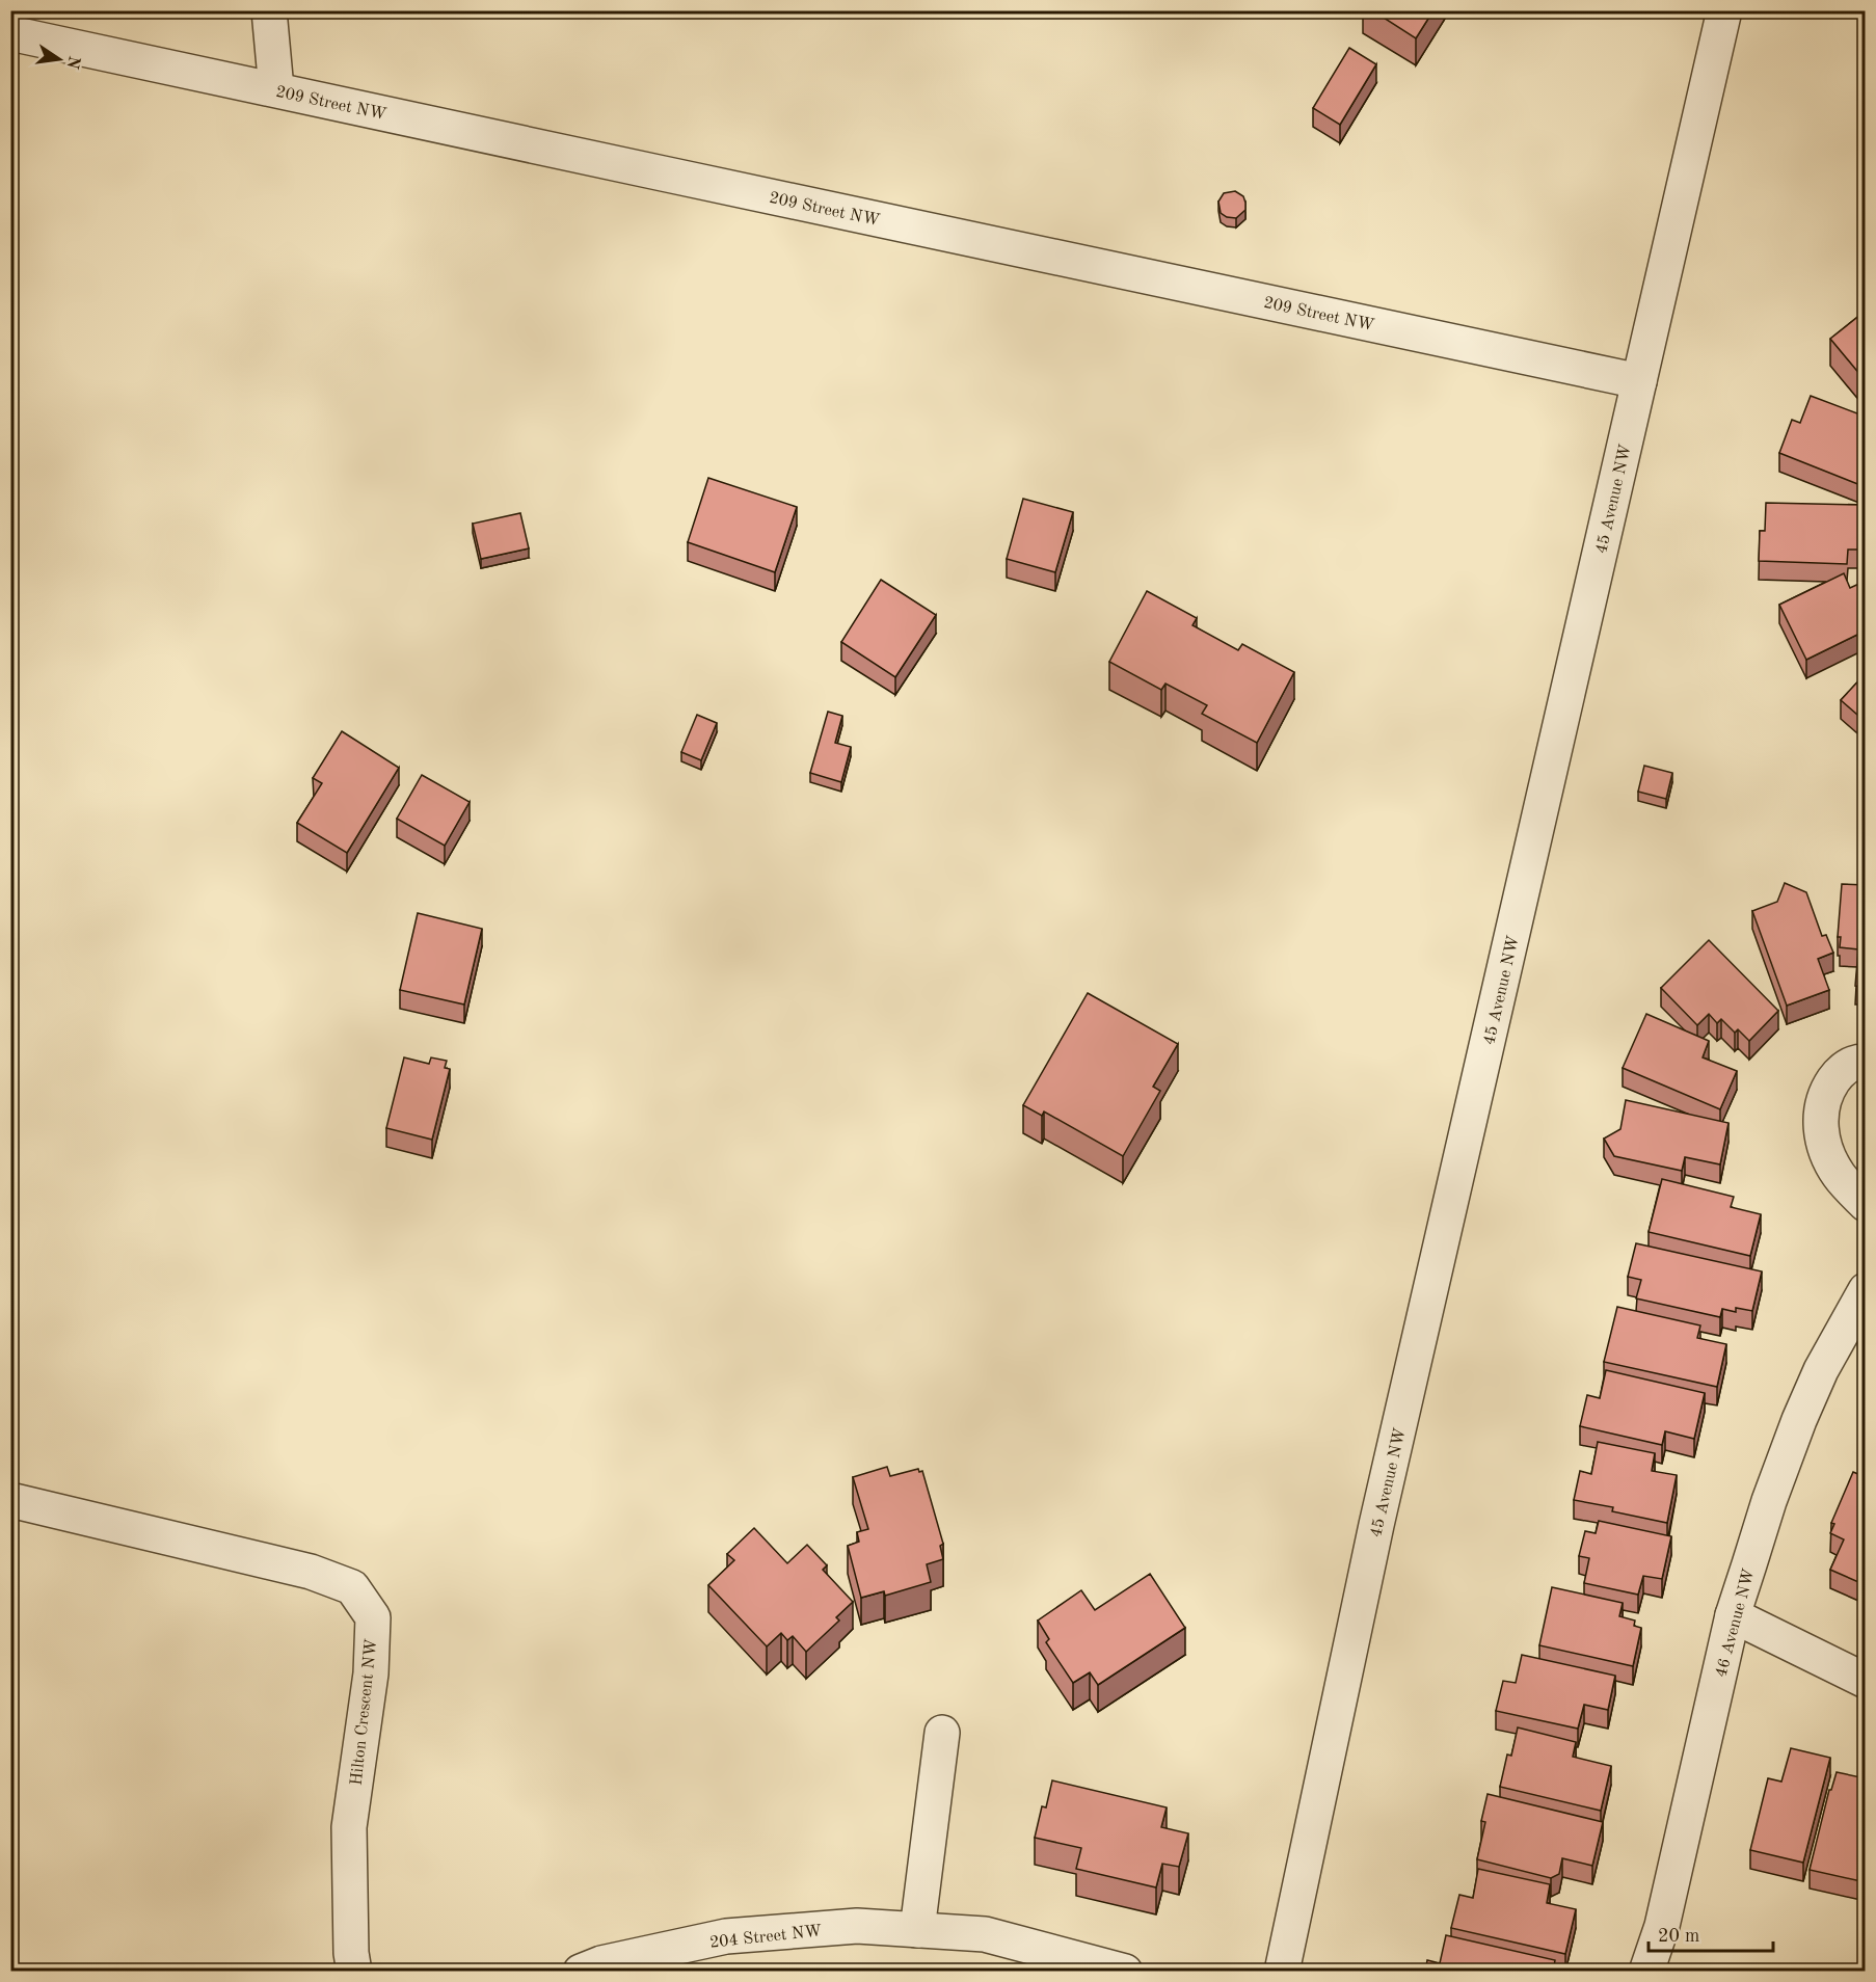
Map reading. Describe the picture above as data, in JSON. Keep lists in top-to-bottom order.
{
  "streets": {
    "street": [
      "209 Street NW",
      "45 Avenue NW",
      "46 Avenue NW",
      "Hilton Crescent NW",
      "204 Street NW"
    ]
  },
  "crossings": [
    ["209 Street NW", "45 Avenue NW"]
  ],
  "scale_bar": "20 m",
  "north": "right"
}
